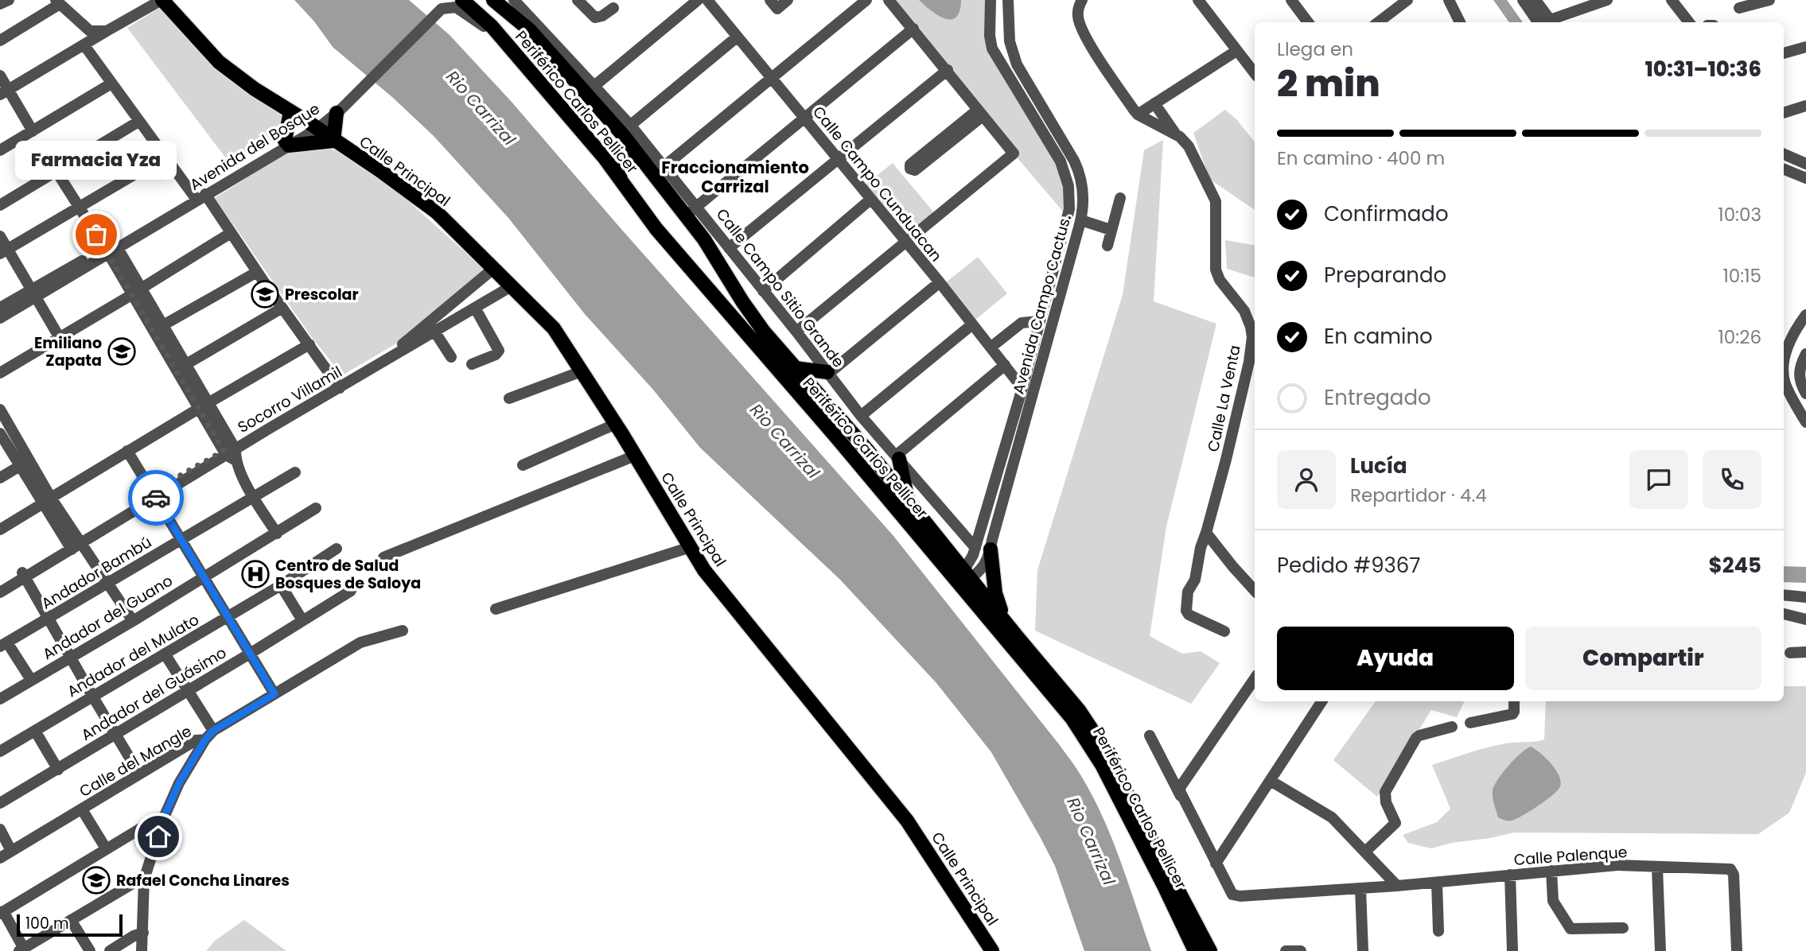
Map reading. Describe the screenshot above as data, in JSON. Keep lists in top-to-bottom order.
{
  "streets": {
    "main road": ["Periférico Carlos Pellicer", "Calle Principal"],
    "street": [
      "Avenida del Bosque",
      "Calle Campo Cunduacan",
      "Calle Campo Sitio Grande",
      "Avenida Campo Cactus.",
      "Calle La Venta",
      "Socorro Villamil",
      "Andador Bambú",
      "Andador del Guano",
      "Andador del Mulato",
      "Andador del Guásimo",
      "Calle del Mangle",
      "Calle Palenque"
    ]
  },
  "crossings": [
    ["Periférico Carlos Pellicer", "Avenida del Bosque"],
    ["Periférico Carlos Pellicer", "Avenida Campo Cactus."],
    ["Avenida del Bosque", "Calle Principal"],
    ["Calle Principal", "Socorro Villamil"]
  ],
  "districts": ["Fraccionamiento Carrizal"],
  "water": ["Rio Carrizal"],
  "places": {
    "other": ["Farmacia Yza"],
    "school or university": ["Prescolar", "Emiliano Zapata", "Rafael Concha Linares"],
    "hospital": ["Centro de Salud Bosques de Saloya"]
  },
  "scale_bar": "100 m",
  "page": {
    "heading": ["2 min", "Llega en", "10:31–10:36"],
    "panel": [
      "Lucía",
      "Repartidor · 4.4",
      "Pedido #9367",
      "$245"
    ],
    "bar": "En camino · 400 m",
    "bubble": "Farmacia Yza",
    "list": [
      ["Confirmado", "10:03"],
      ["Preparando", "10:15"],
      ["En camino", "10:26"],
      "Entregado"
    ],
    "buttons": ["Ayuda", "Compartir"],
    "scale": "100 m"
  }
}
